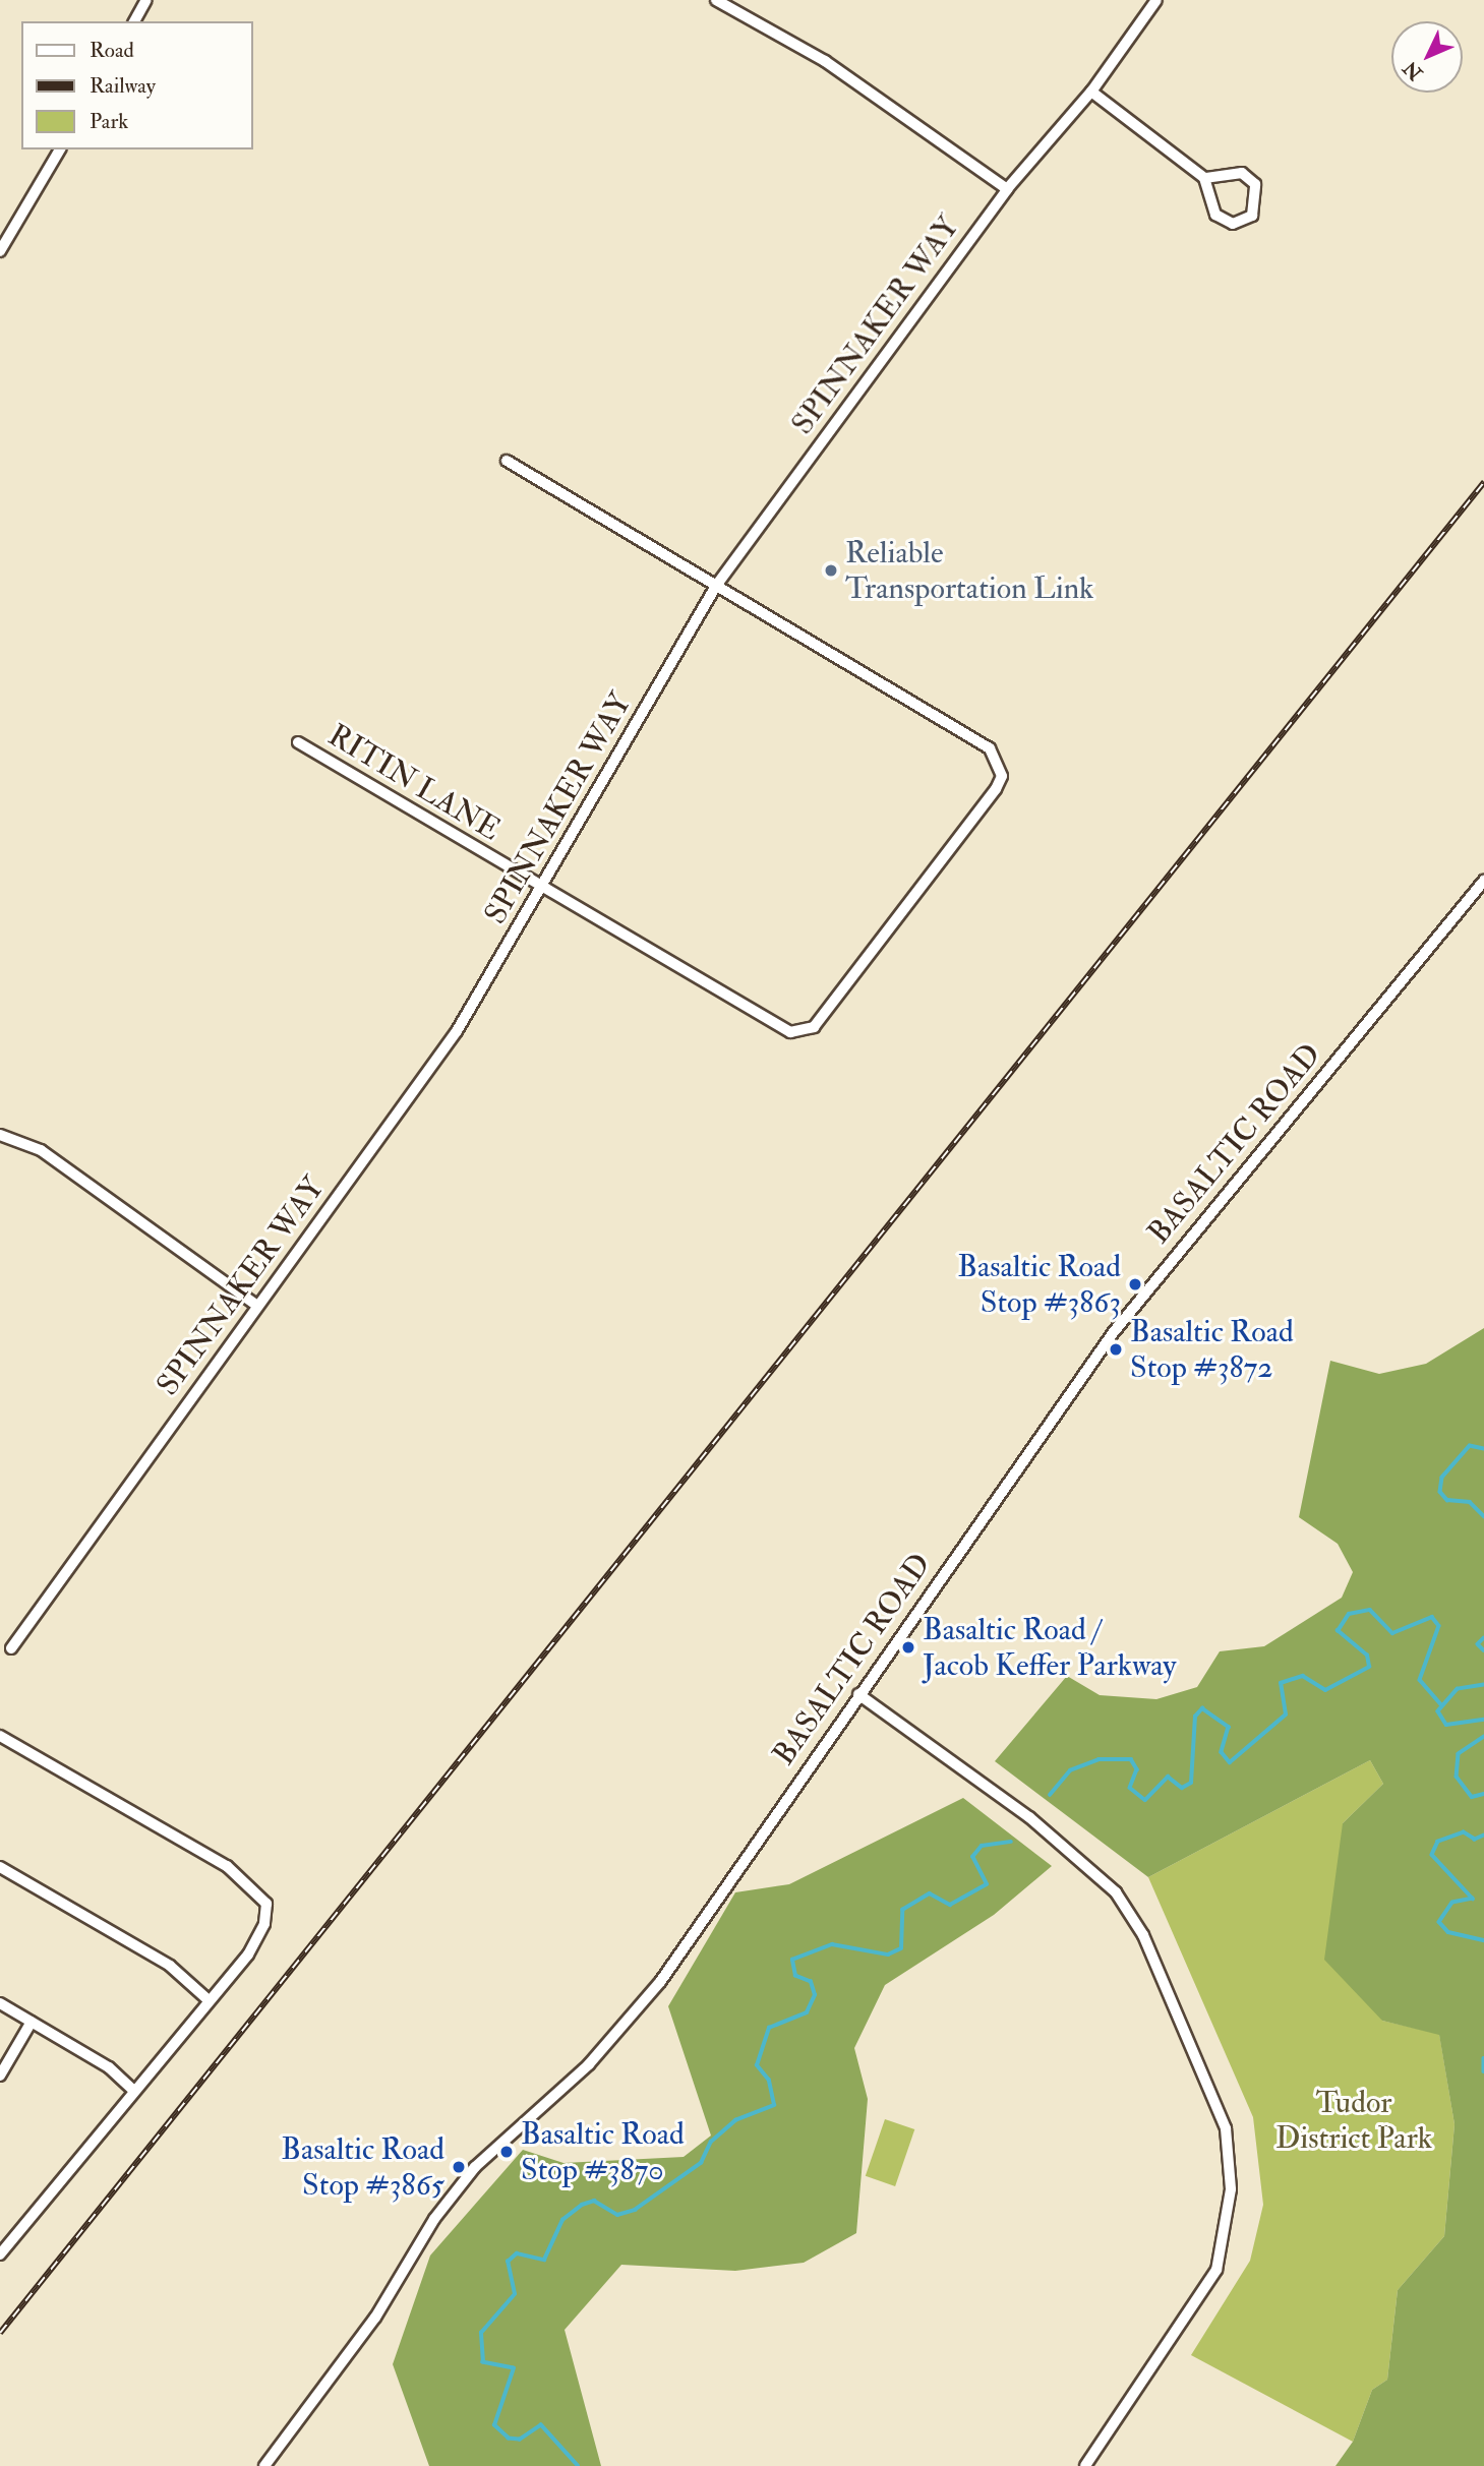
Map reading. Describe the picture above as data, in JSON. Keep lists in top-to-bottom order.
{
  "streets": {
    "street": ["SPINNAKER WAY", "RITIN LANE", "BASALTIC ROAD"]
  },
  "crossings": [
    ["SPINNAKER WAY", "RITIN LANE"]
  ],
  "parks": ["Tudor District Park"],
  "places": [
    "Reliable Transportation Link",
    "Basaltic Road Stop #3863",
    "Basaltic Road Stop #3872",
    "Basaltic Road / Jacob Keffer Parkway",
    "Basaltic Road Stop #3870",
    "Basaltic Road Stop #3865"
  ],
  "legend": ["Road", "Railway", "Park"],
  "north": "bottom left"
}
